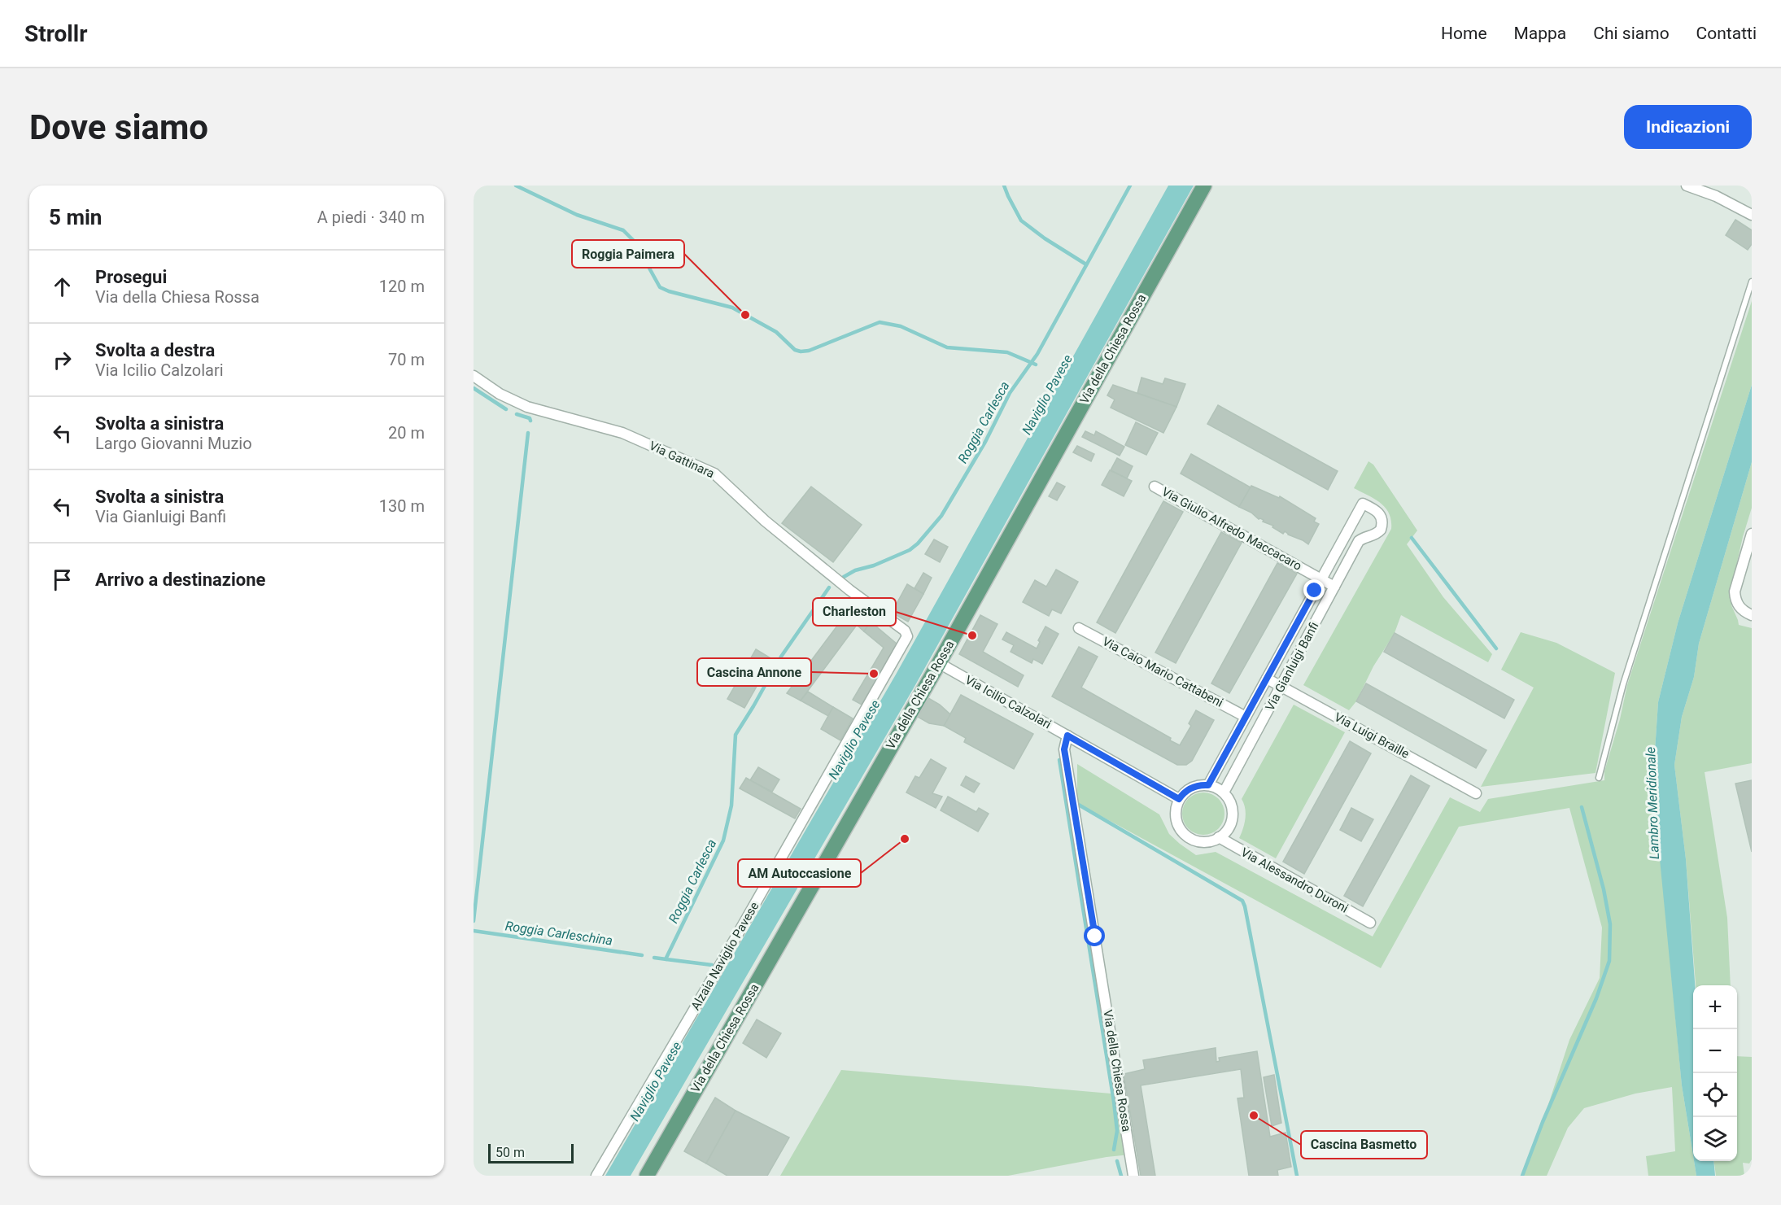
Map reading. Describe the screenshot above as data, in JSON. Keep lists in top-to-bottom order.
{
  "streets": {
    "main road": ["Via della Chiesa Rossa"],
    "street": [
      "Via Gattinara",
      "Via Giulio Alfredo Maccacaro",
      "Via Gianluigi Banfi",
      "Via Caio Mario Cattabeni",
      "Via Icilio Calzolari",
      "Via Luigi Braille",
      "Via Alessandro Duroni",
      "Alzaia Naviglio Pavese"
    ]
  },
  "crossings": [
    ["Via della Chiesa Rossa", "Via Icilio Calzolari"],
    ["Via Gattinara", "Alzaia Naviglio Pavese"],
    ["Via Giulio Alfredo Maccacaro", "Via Gianluigi Banfi"],
    ["Via Gianluigi Banfi", "Via Caio Mario Cattabeni"],
    ["Via Gianluigi Banfi", "Via Icilio Calzolari"],
    ["Via Gianluigi Banfi", "Via Luigi Braille"],
    ["Via Gianluigi Banfi", "Via Alessandro Duroni"],
    ["Via Icilio Calzolari", "Via Alessandro Duroni"]
  ],
  "water": [
    "Naviglio Pavese",
    "Roggia Carlesca",
    "Lambro Meridionale",
    "Roggia Carleschina"
  ],
  "places": [
    "Roggia Paimera",
    "Charleston",
    "Cascina Annone",
    "AM Autoccasione",
    "Cascina Basmetto"
  ],
  "scale_bar": "50 m",
  "page": {
    "header": "Strollr",
    "nav": [
      "Home",
      "Mappa",
      "Chi siamo",
      "Contatti"
    ],
    "buttons": "Indicazioni",
    "title": "Dove siamo",
    "heading": ["5 min", "A piedi · 340 m"],
    "list": [
      ["Prosegui", "Via della Chiesa Rossa", "120 m"],
      ["Svolta a destra", "Via Icilio Calzolari", "70 m"],
      ["Svolta a sinistra", "Largo Giovanni Muzio", "20 m"],
      ["Svolta a sinistra", "Via Gianluigi Banfi", "130 m"],
      "Arrivo a destinazione"
    ],
    "map_buttons": ["+", "−"],
    "scale": "50 m"
  }
}
